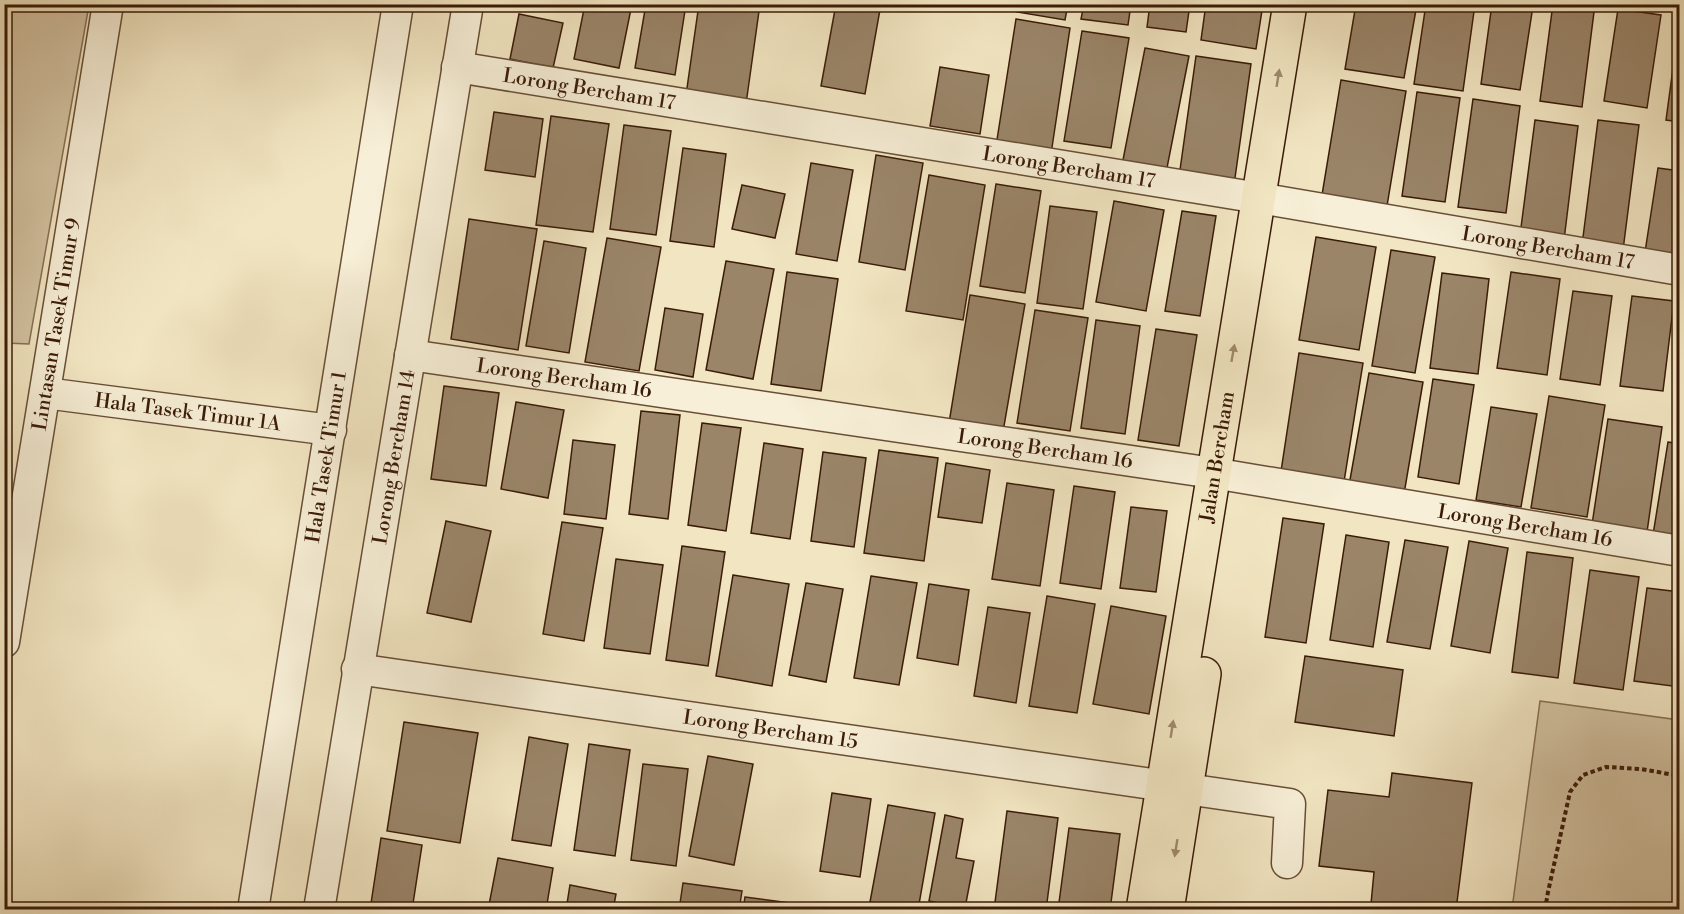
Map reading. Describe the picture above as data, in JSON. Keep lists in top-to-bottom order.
{
  "streets": {
    "main road": ["Jalan Bercham"],
    "street": [
      "Lorong Bercham 17",
      "Lintasan Tasek Timur 9",
      "Lorong Bercham 16",
      "Hala Tasek Timur 1A",
      "Hala Tasek Timur 1",
      "Lorong Bercham 14",
      "Lorong Bercham 15"
    ]
  },
  "crossings": [
    ["Lorong Bercham 17", "Lorong Bercham 14"],
    ["Lorong Bercham 17", "Jalan Bercham"],
    ["Lintasan Tasek Timur 9", "Hala Tasek Timur 1A"],
    ["Lorong Bercham 16", "Lorong Bercham 14"],
    ["Lorong Bercham 16", "Jalan Bercham"],
    ["Hala Tasek Timur 1A", "Hala Tasek Timur 1"],
    ["Lorong Bercham 14", "Lorong Bercham 15"],
    ["Jalan Bercham", "Lorong Bercham 15"]
  ]
}
